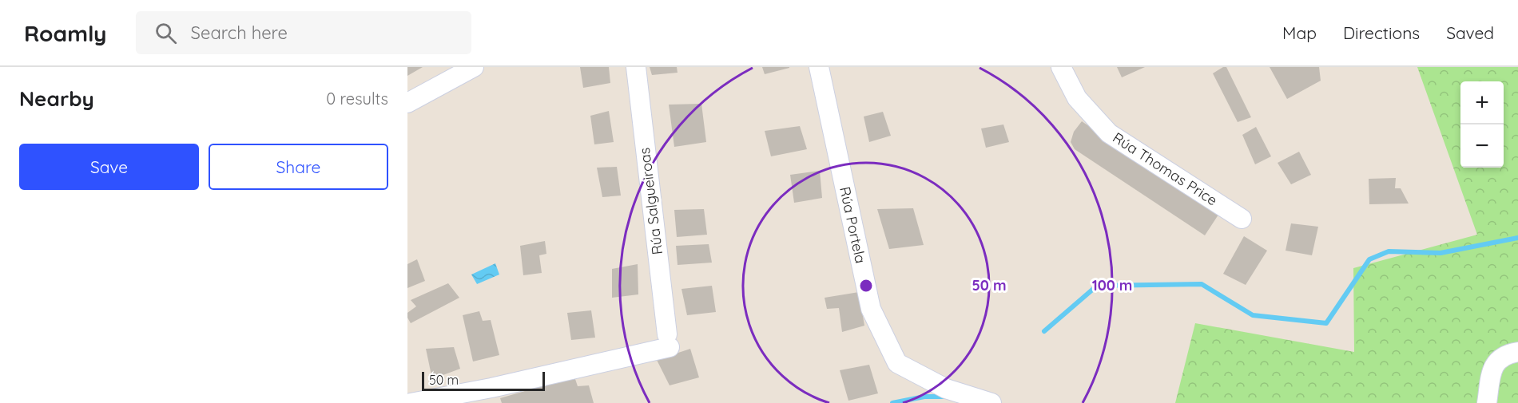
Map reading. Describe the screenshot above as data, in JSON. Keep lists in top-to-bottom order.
{
  "streets": {
    "street": ["Rúa Thomas Price", "Rúa Salgueiroas", "Rúa Portela"]
  },
  "scale_bar": "50 m",
  "page": {
    "header": "Roamly",
    "search": "Search here",
    "nav": ["Map", "Directions", "Saved"],
    "heading": ["Nearby", "0 results"],
    "map_buttons": ["+", "−"],
    "buttons": ["Save", "Share"],
    "scale": "50 m"
  },
  "rings": ["50 m", "100 m"]
}
